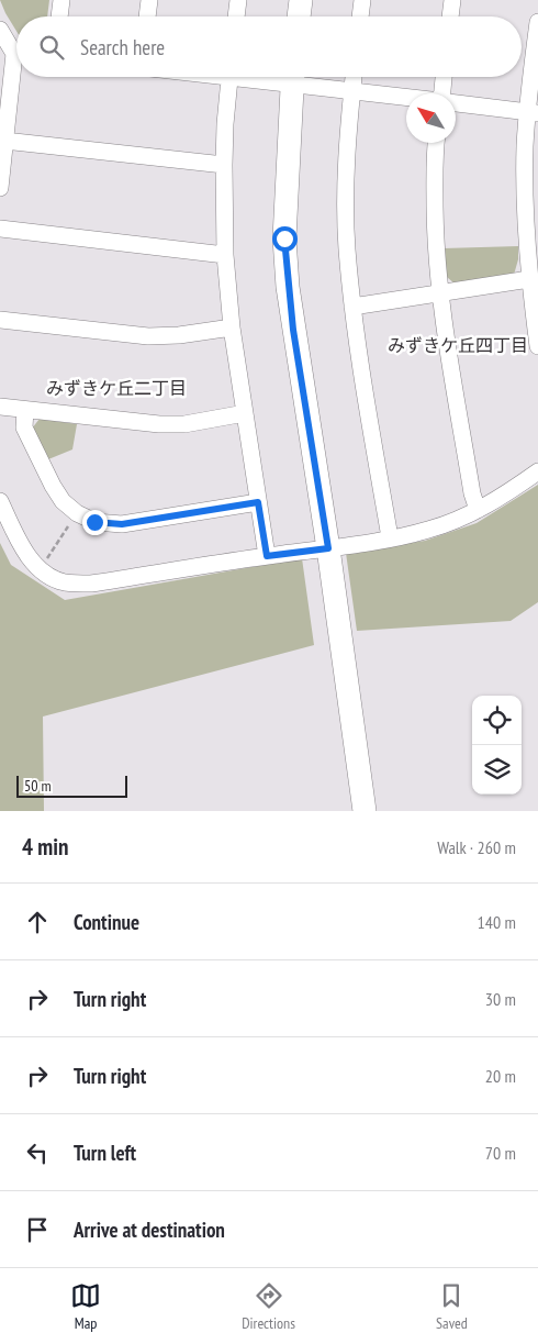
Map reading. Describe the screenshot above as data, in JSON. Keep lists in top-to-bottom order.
{
  "districts": ["みずきケ丘四丁目", "みずきケ丘二丁目"],
  "scale_bar": "50 m",
  "north": "top left",
  "page": {
    "search": "Search here",
    "scale": "50 m",
    "heading": ["4 min", "Walk · 260 m"],
    "list": [
      ["Continue", "140 m"],
      ["Turn right", "30 m"],
      ["Turn right", "20 m"],
      ["Turn left", "70 m"],
      "Arrive at destination"
    ],
    "nav": ["Map", "Directions", "Saved"]
  }
}
